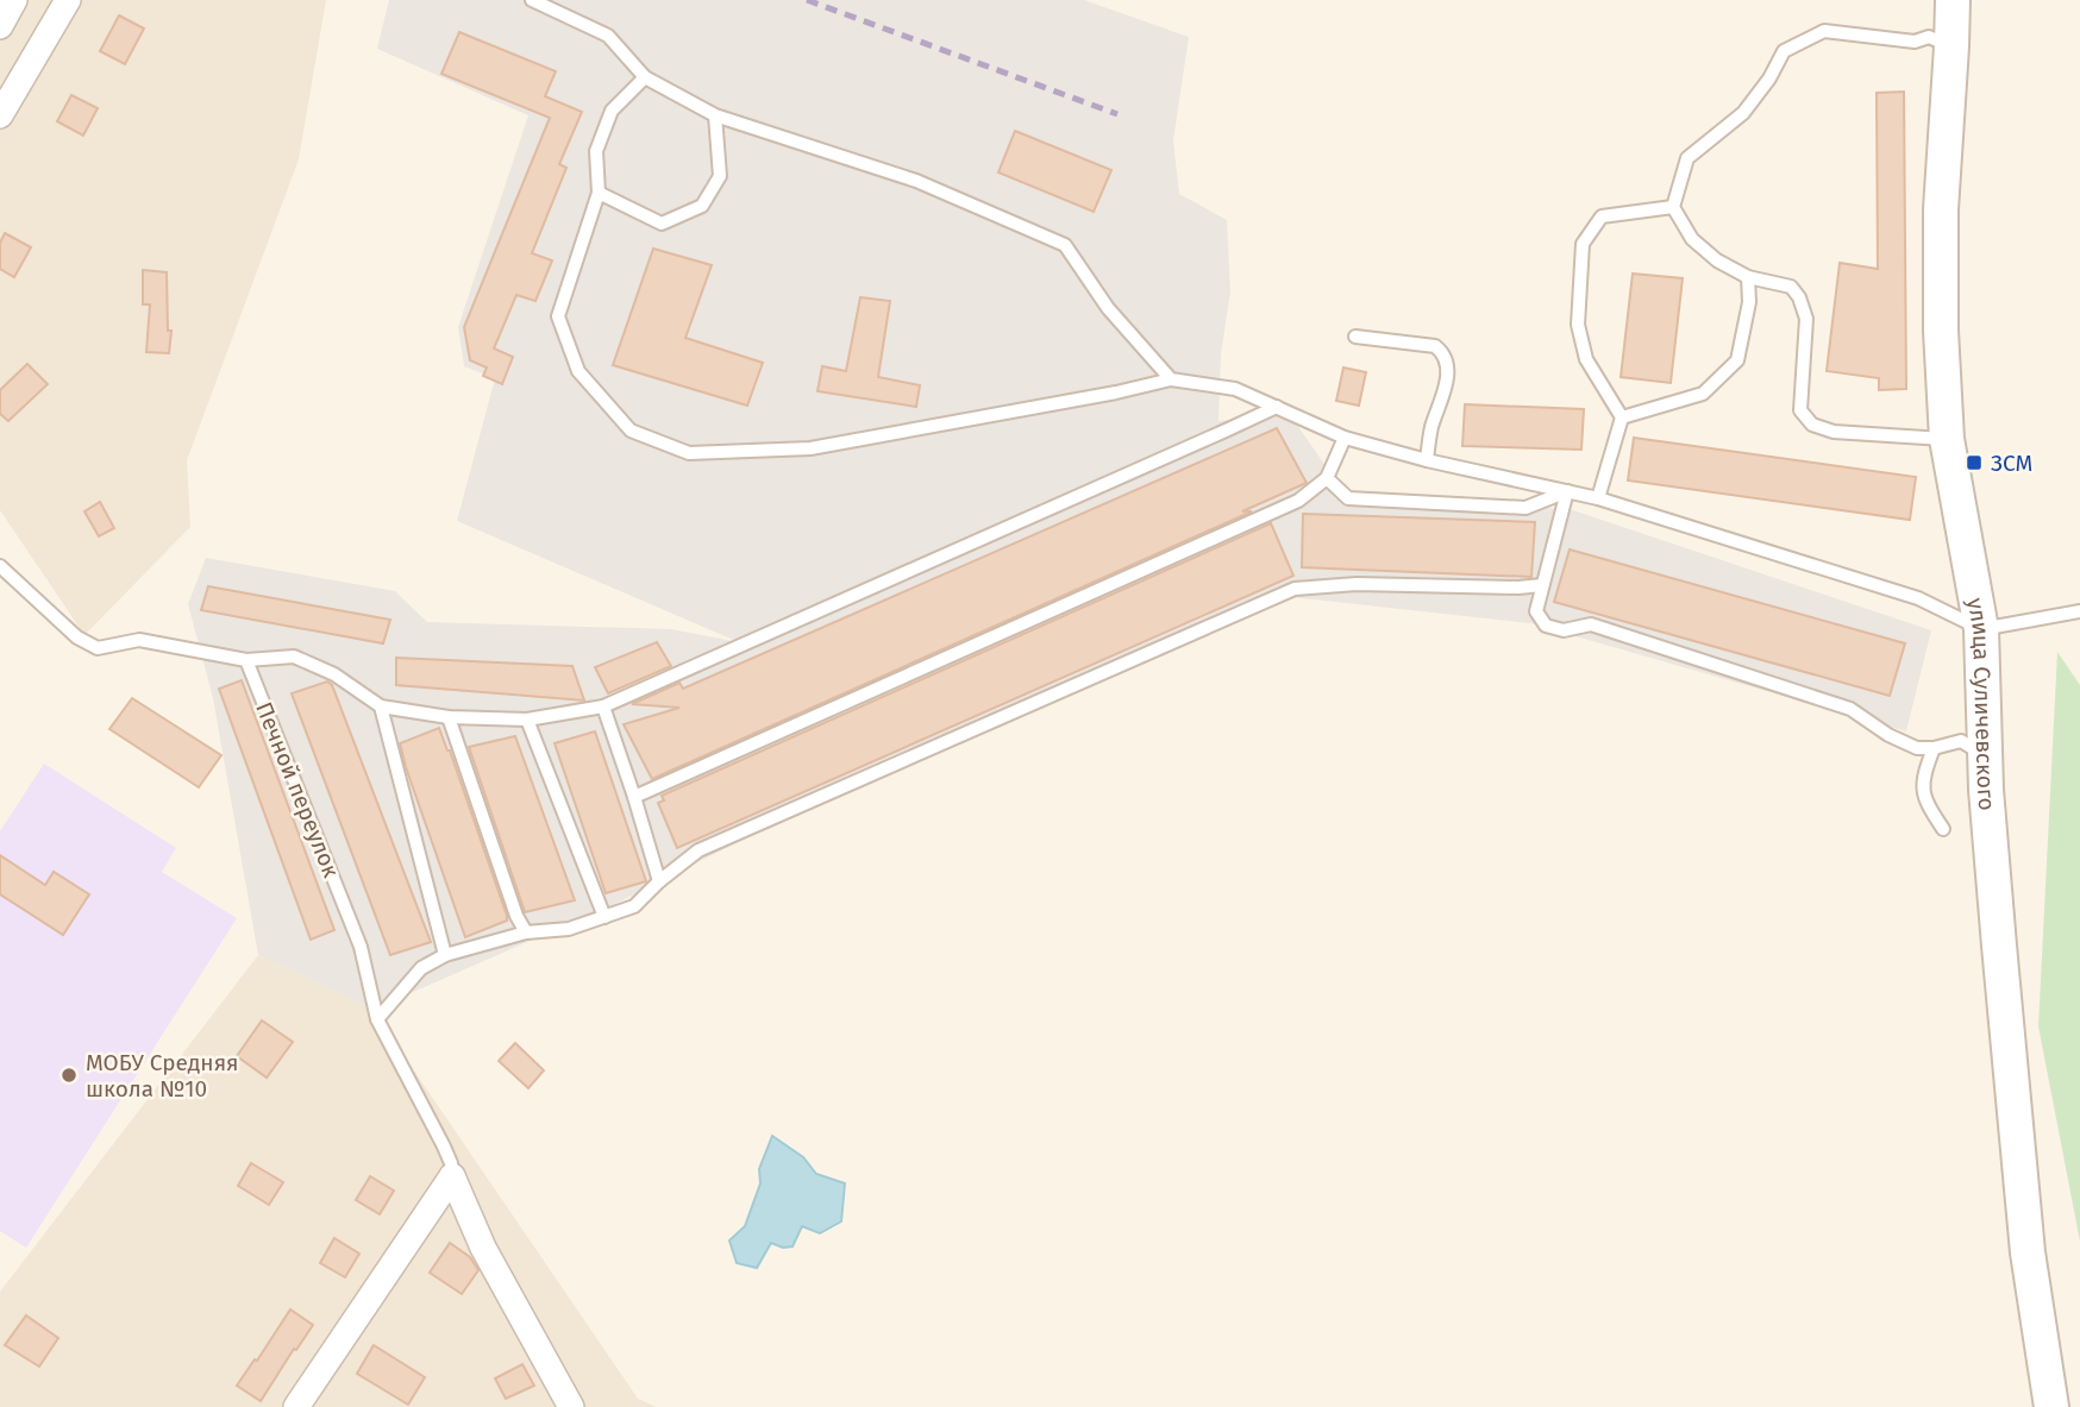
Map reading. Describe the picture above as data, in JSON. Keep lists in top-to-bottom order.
{
  "streets": {
    "street": ["улица Суличевского"],
    "lane": ["Печной переулок"]
  },
  "places": {
    "transit": ["ЗСМ"],
    "other": ["МОБУ Средняя школа №10"]
  }
}
